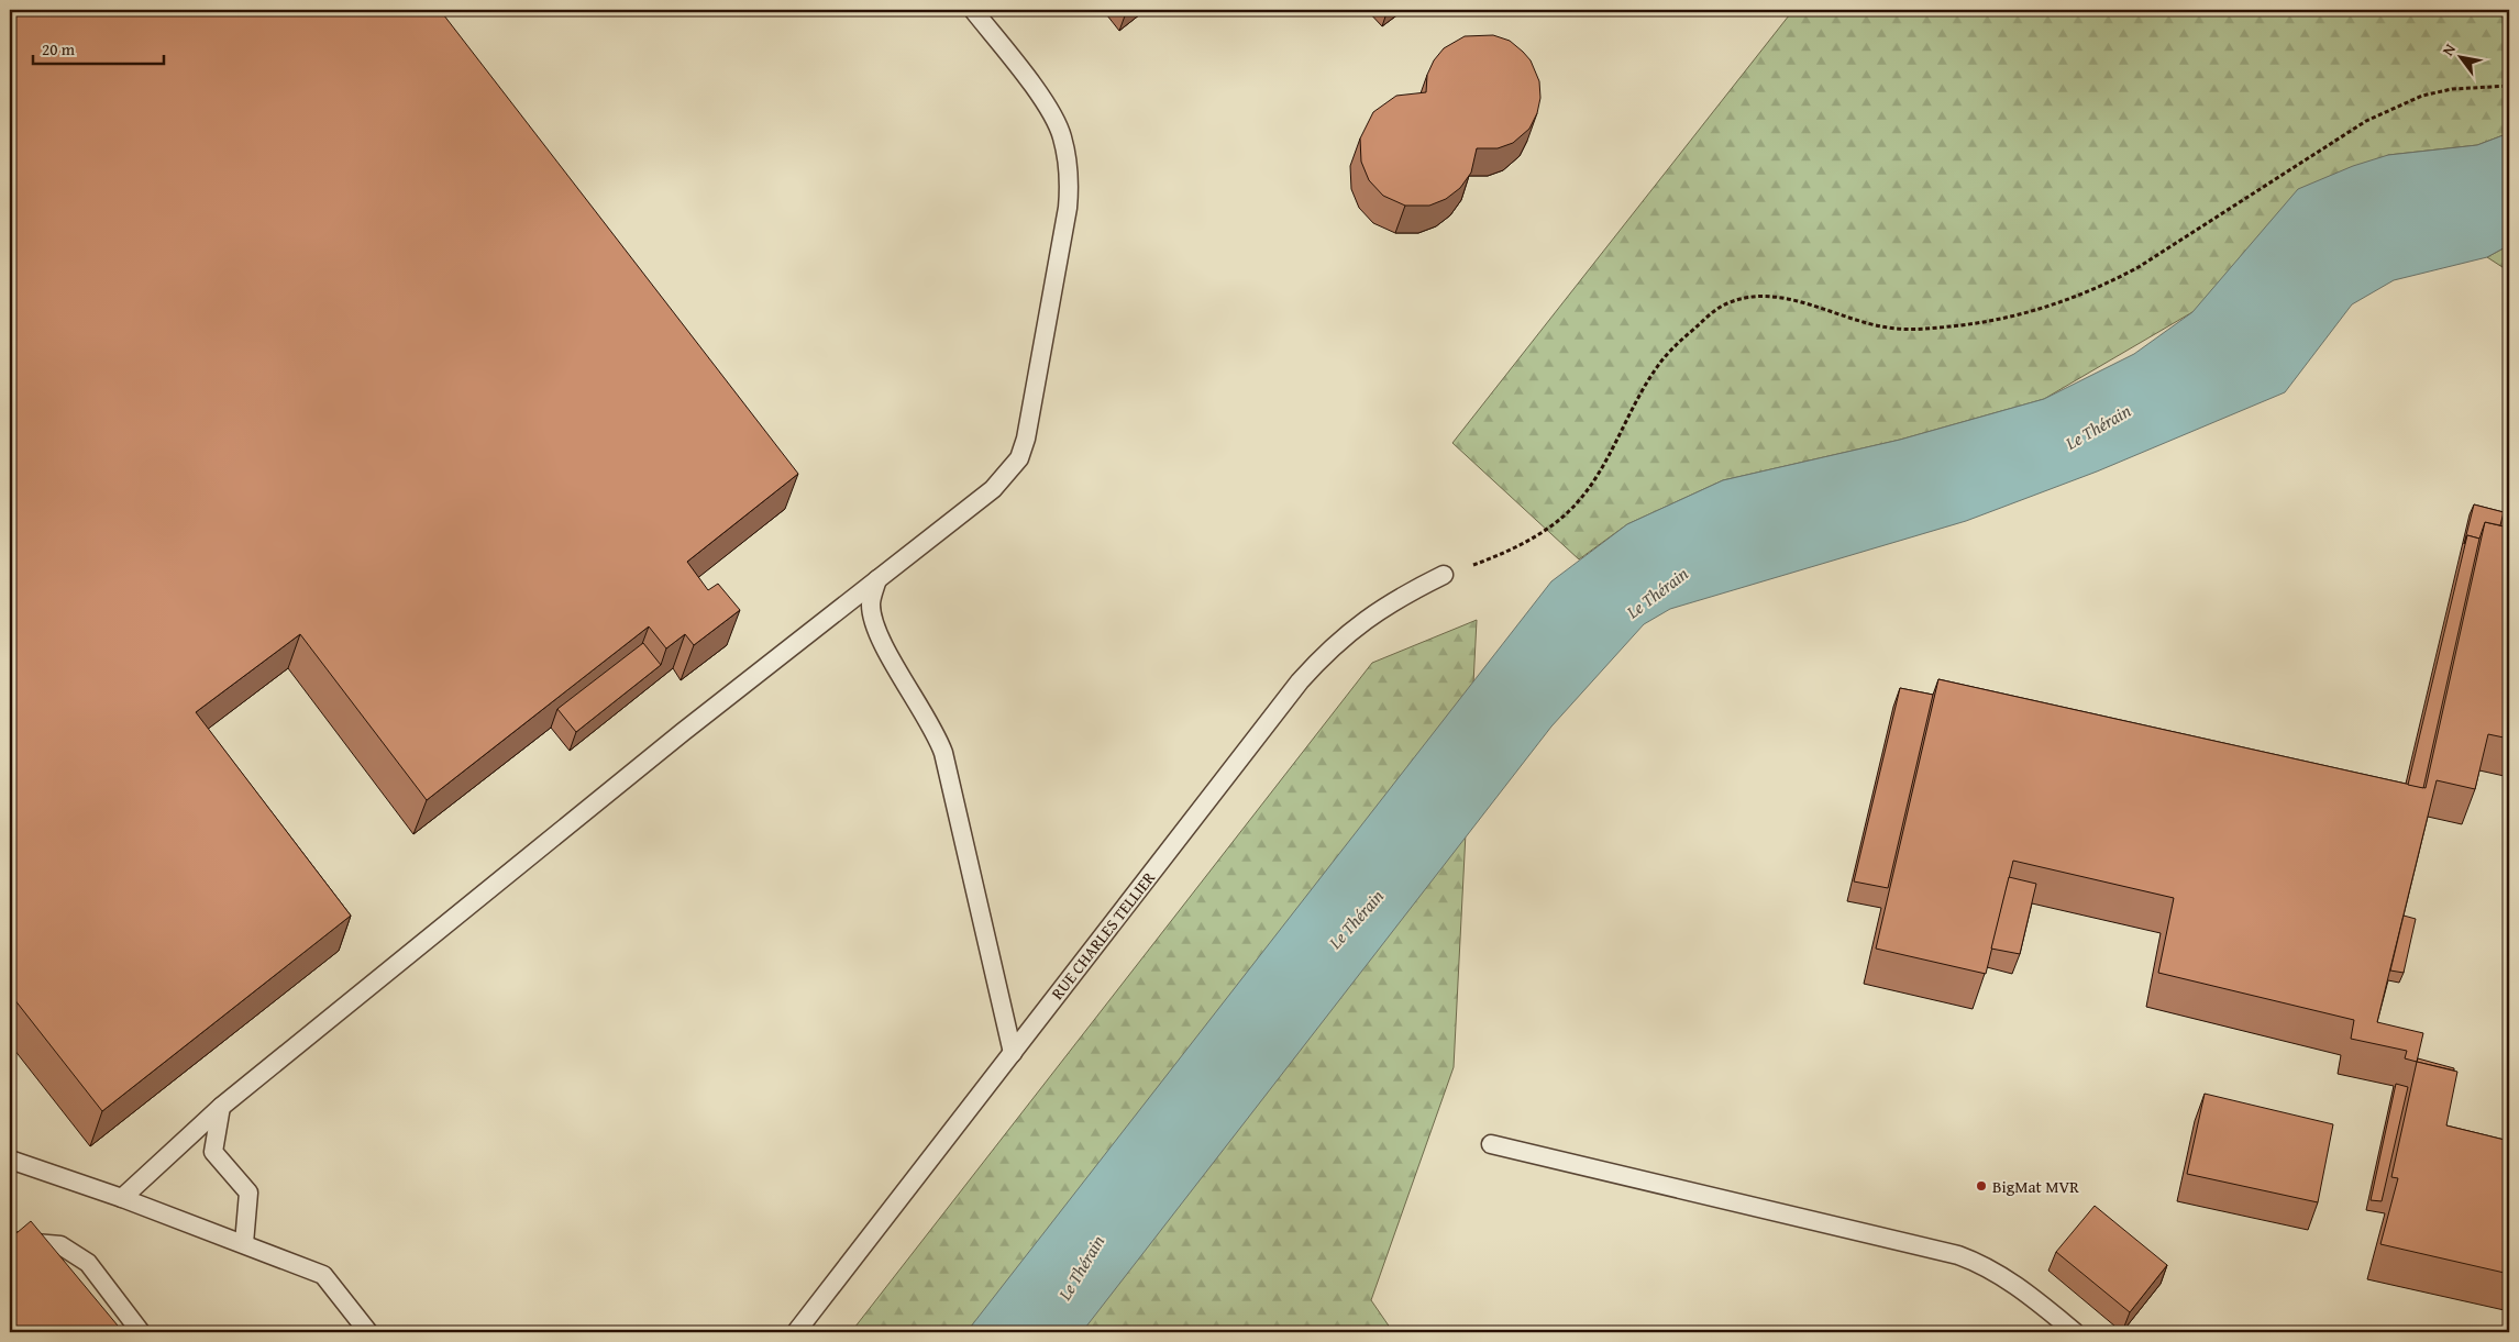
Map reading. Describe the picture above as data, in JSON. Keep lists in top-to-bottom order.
{
  "streets": {
    "lane": ["RUE CHARLES TELLIER"]
  },
  "water": ["Le Thérain"],
  "places": ["BigMat MVR"],
  "scale_bar": "20 m",
  "north": "top left"
}
